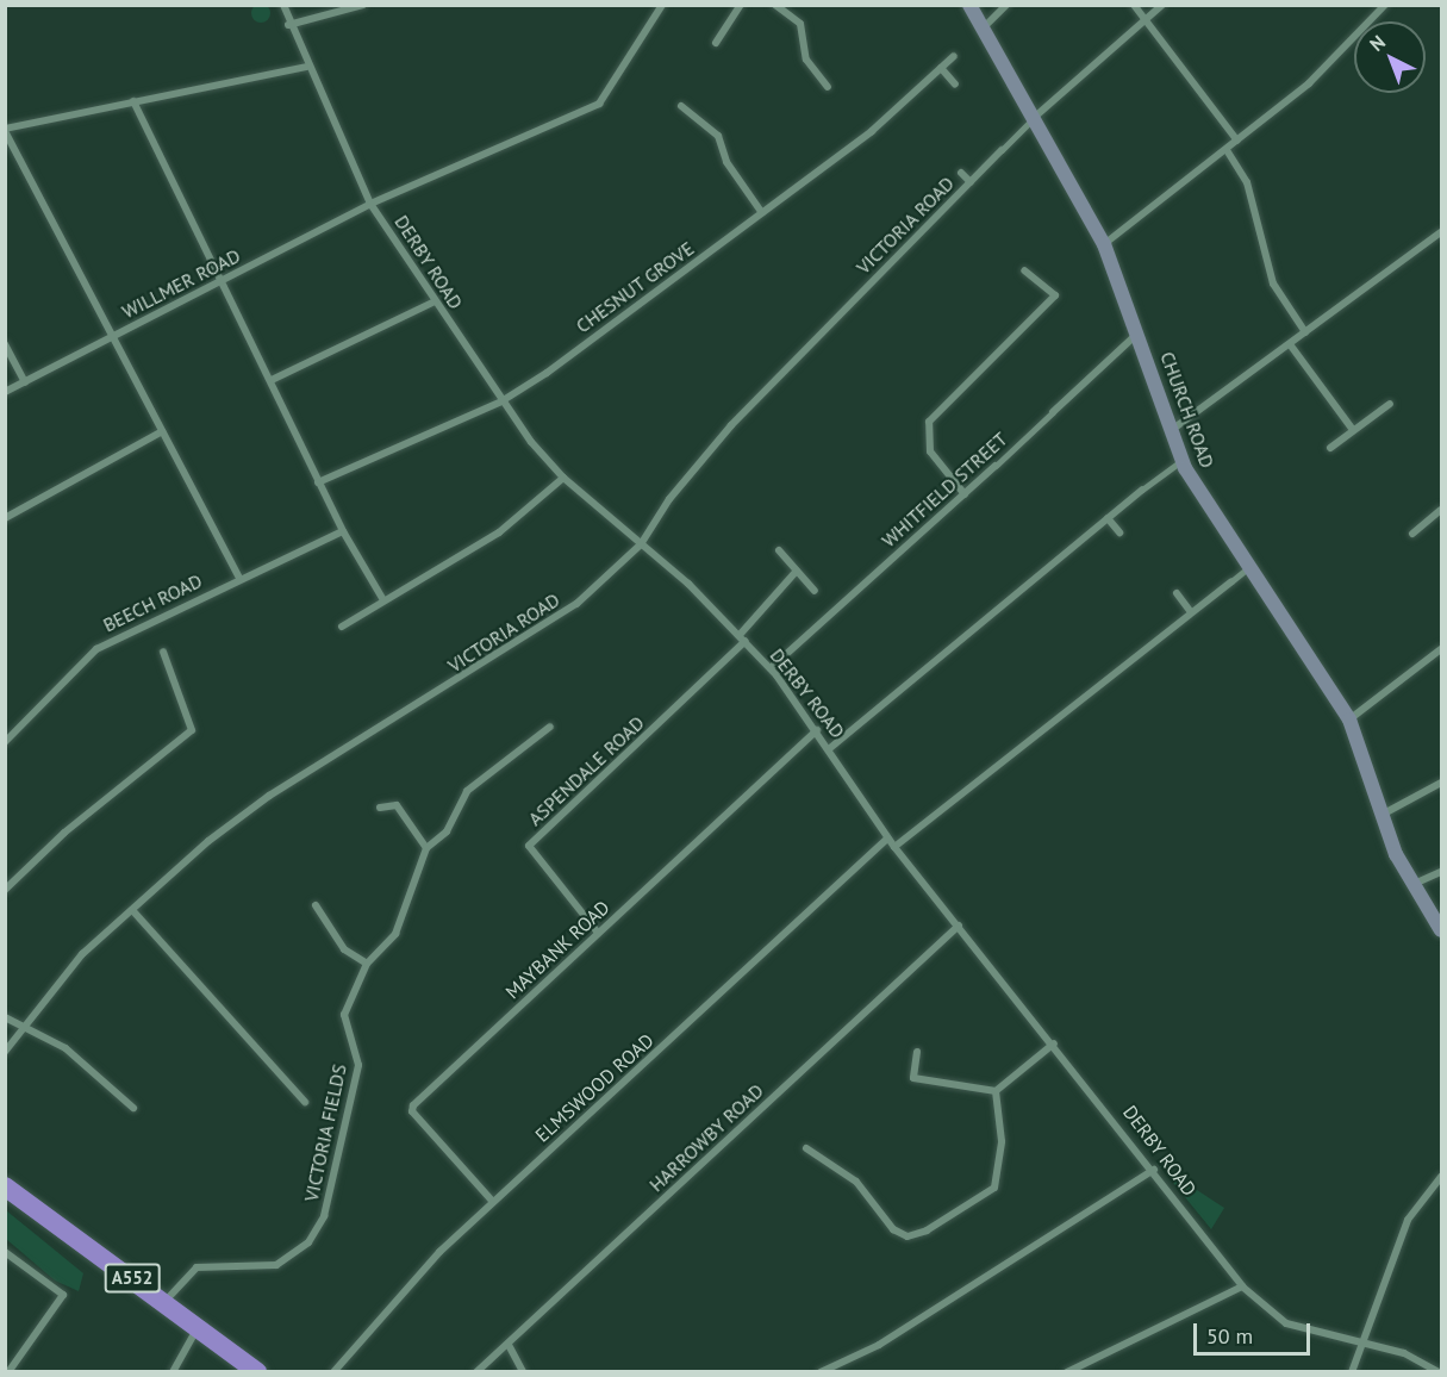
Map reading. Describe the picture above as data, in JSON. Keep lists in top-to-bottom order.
{
  "streets": {
    "highway": ["A552"],
    "main road": ["CHURCH ROAD"],
    "street": [
      "VICTORIA ROAD",
      "DERBY ROAD",
      "WILLMER ROAD",
      "CHESNUT GROVE",
      "WHITFIELD STREET",
      "BEECH ROAD",
      "ASPENDALE ROAD",
      "MAYBANK ROAD",
      "ELMSWOOD ROAD",
      "VICTORIA FIELDS",
      "HARROWBY ROAD"
    ]
  },
  "crossings": [
    ["VICTORIA ROAD", "DERBY ROAD"],
    ["DERBY ROAD", "WILLMER ROAD"],
    ["DERBY ROAD", "CHESNUT GROVE"],
    ["DERBY ROAD", "WHITFIELD STREET"],
    ["DERBY ROAD", "ASPENDALE ROAD"],
    ["DERBY ROAD", "MAYBANK ROAD"],
    ["DERBY ROAD", "ELMSWOOD ROAD"],
    ["DERBY ROAD", "HARROWBY ROAD"],
    ["CHURCH ROAD", "WHITFIELD STREET"],
    ["ASPENDALE ROAD", "MAYBANK ROAD"],
    ["MAYBANK ROAD", "ELMSWOOD ROAD"],
    ["VICTORIA FIELDS", "A552"]
  ],
  "scale_bar": "50 m",
  "north": "top left"
}
